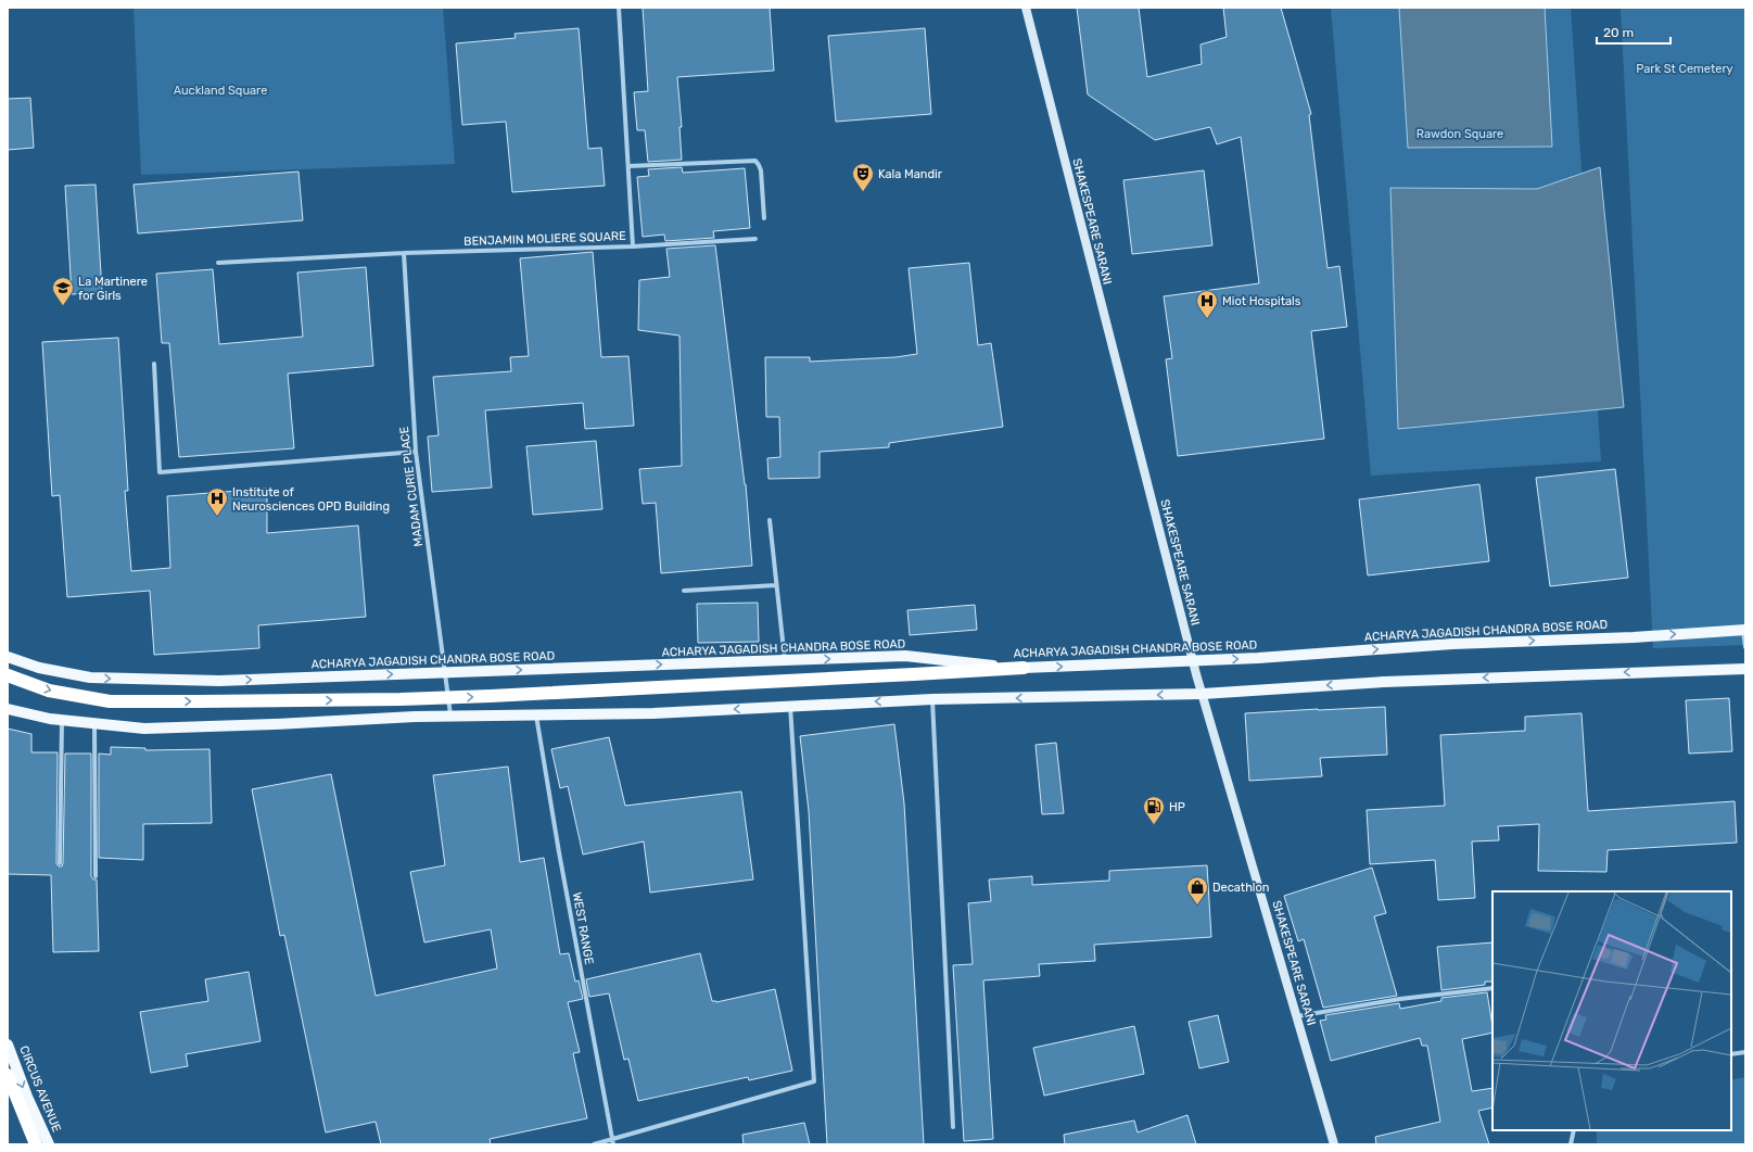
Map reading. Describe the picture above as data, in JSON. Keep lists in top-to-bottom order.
{
  "streets": {
    "main road": ["SHAKESPEARE SARANI", "ACHARYA JAGADISH CHANDRA BOSE ROAD", "CIRCUS AVENUE"],
    "street": ["BENJAMIN MOLIERE SQUARE", "MADAM CURIE PLACE", "WEST RANGE"]
  },
  "crossings": [
    ["SHAKESPEARE SARANI", "ACHARYA JAGADISH CHANDRA BOSE ROAD"],
    ["BENJAMIN MOLIERE SQUARE", "MADAM CURIE PLACE"],
    ["MADAM CURIE PLACE", "ACHARYA JAGADISH CHANDRA BOSE ROAD"]
  ],
  "one_way": ["CIRCUS AVENUE"],
  "parks": ["Park St Cemetery", "Auckland Square", "Rawdon Square"],
  "places": {
    "theatre": ["Kala Mandir"],
    "school or university": ["La Martinere for Girls"],
    "hospital": ["Miot Hospitals", "Institute of Neurosciences OPD Building"],
    "fuel station": ["HP"],
    "shop": ["Decathlon"]
  },
  "scale_bar": "20 m"
}
